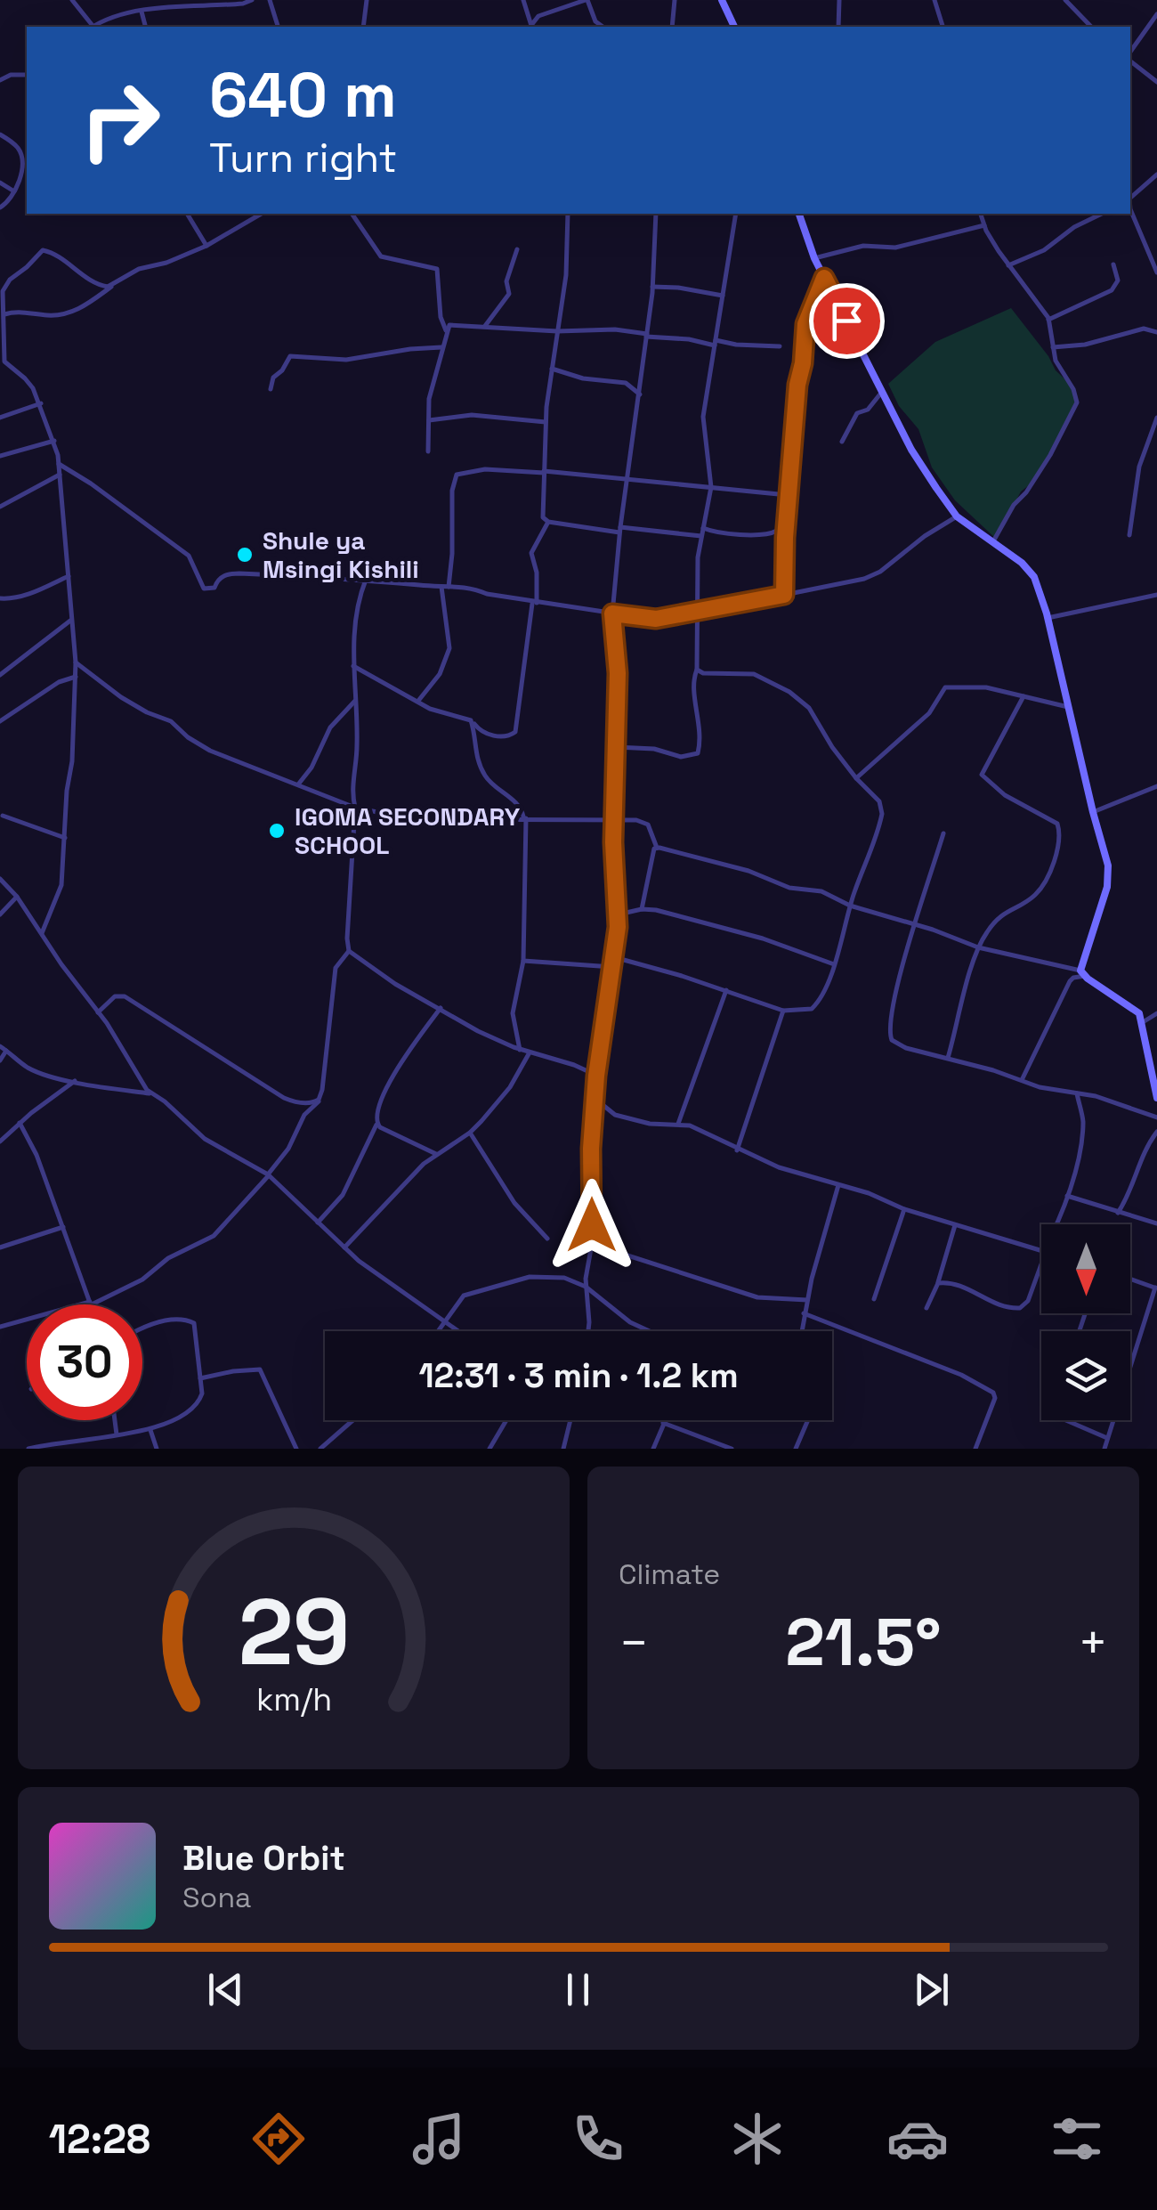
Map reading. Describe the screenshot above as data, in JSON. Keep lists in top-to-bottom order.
{
  "places": ["Shule ya Msingi Kishili", "IGOMA SECONDARY SCHOOL"],
  "north": "bottom",
  "page": {
    "turn": ["640 m", "Turn right"],
    "limit": "30",
    "trip": "12:31 · 3 min · 1.2 km",
    "tile": "Climate",
    "heat": ["−", "21.5°", "+"],
    "song": ["Blue Orbit", "Sona"],
    "tabs": "12:28",
    "gauge": ["29", "km/h"]
  }
}
